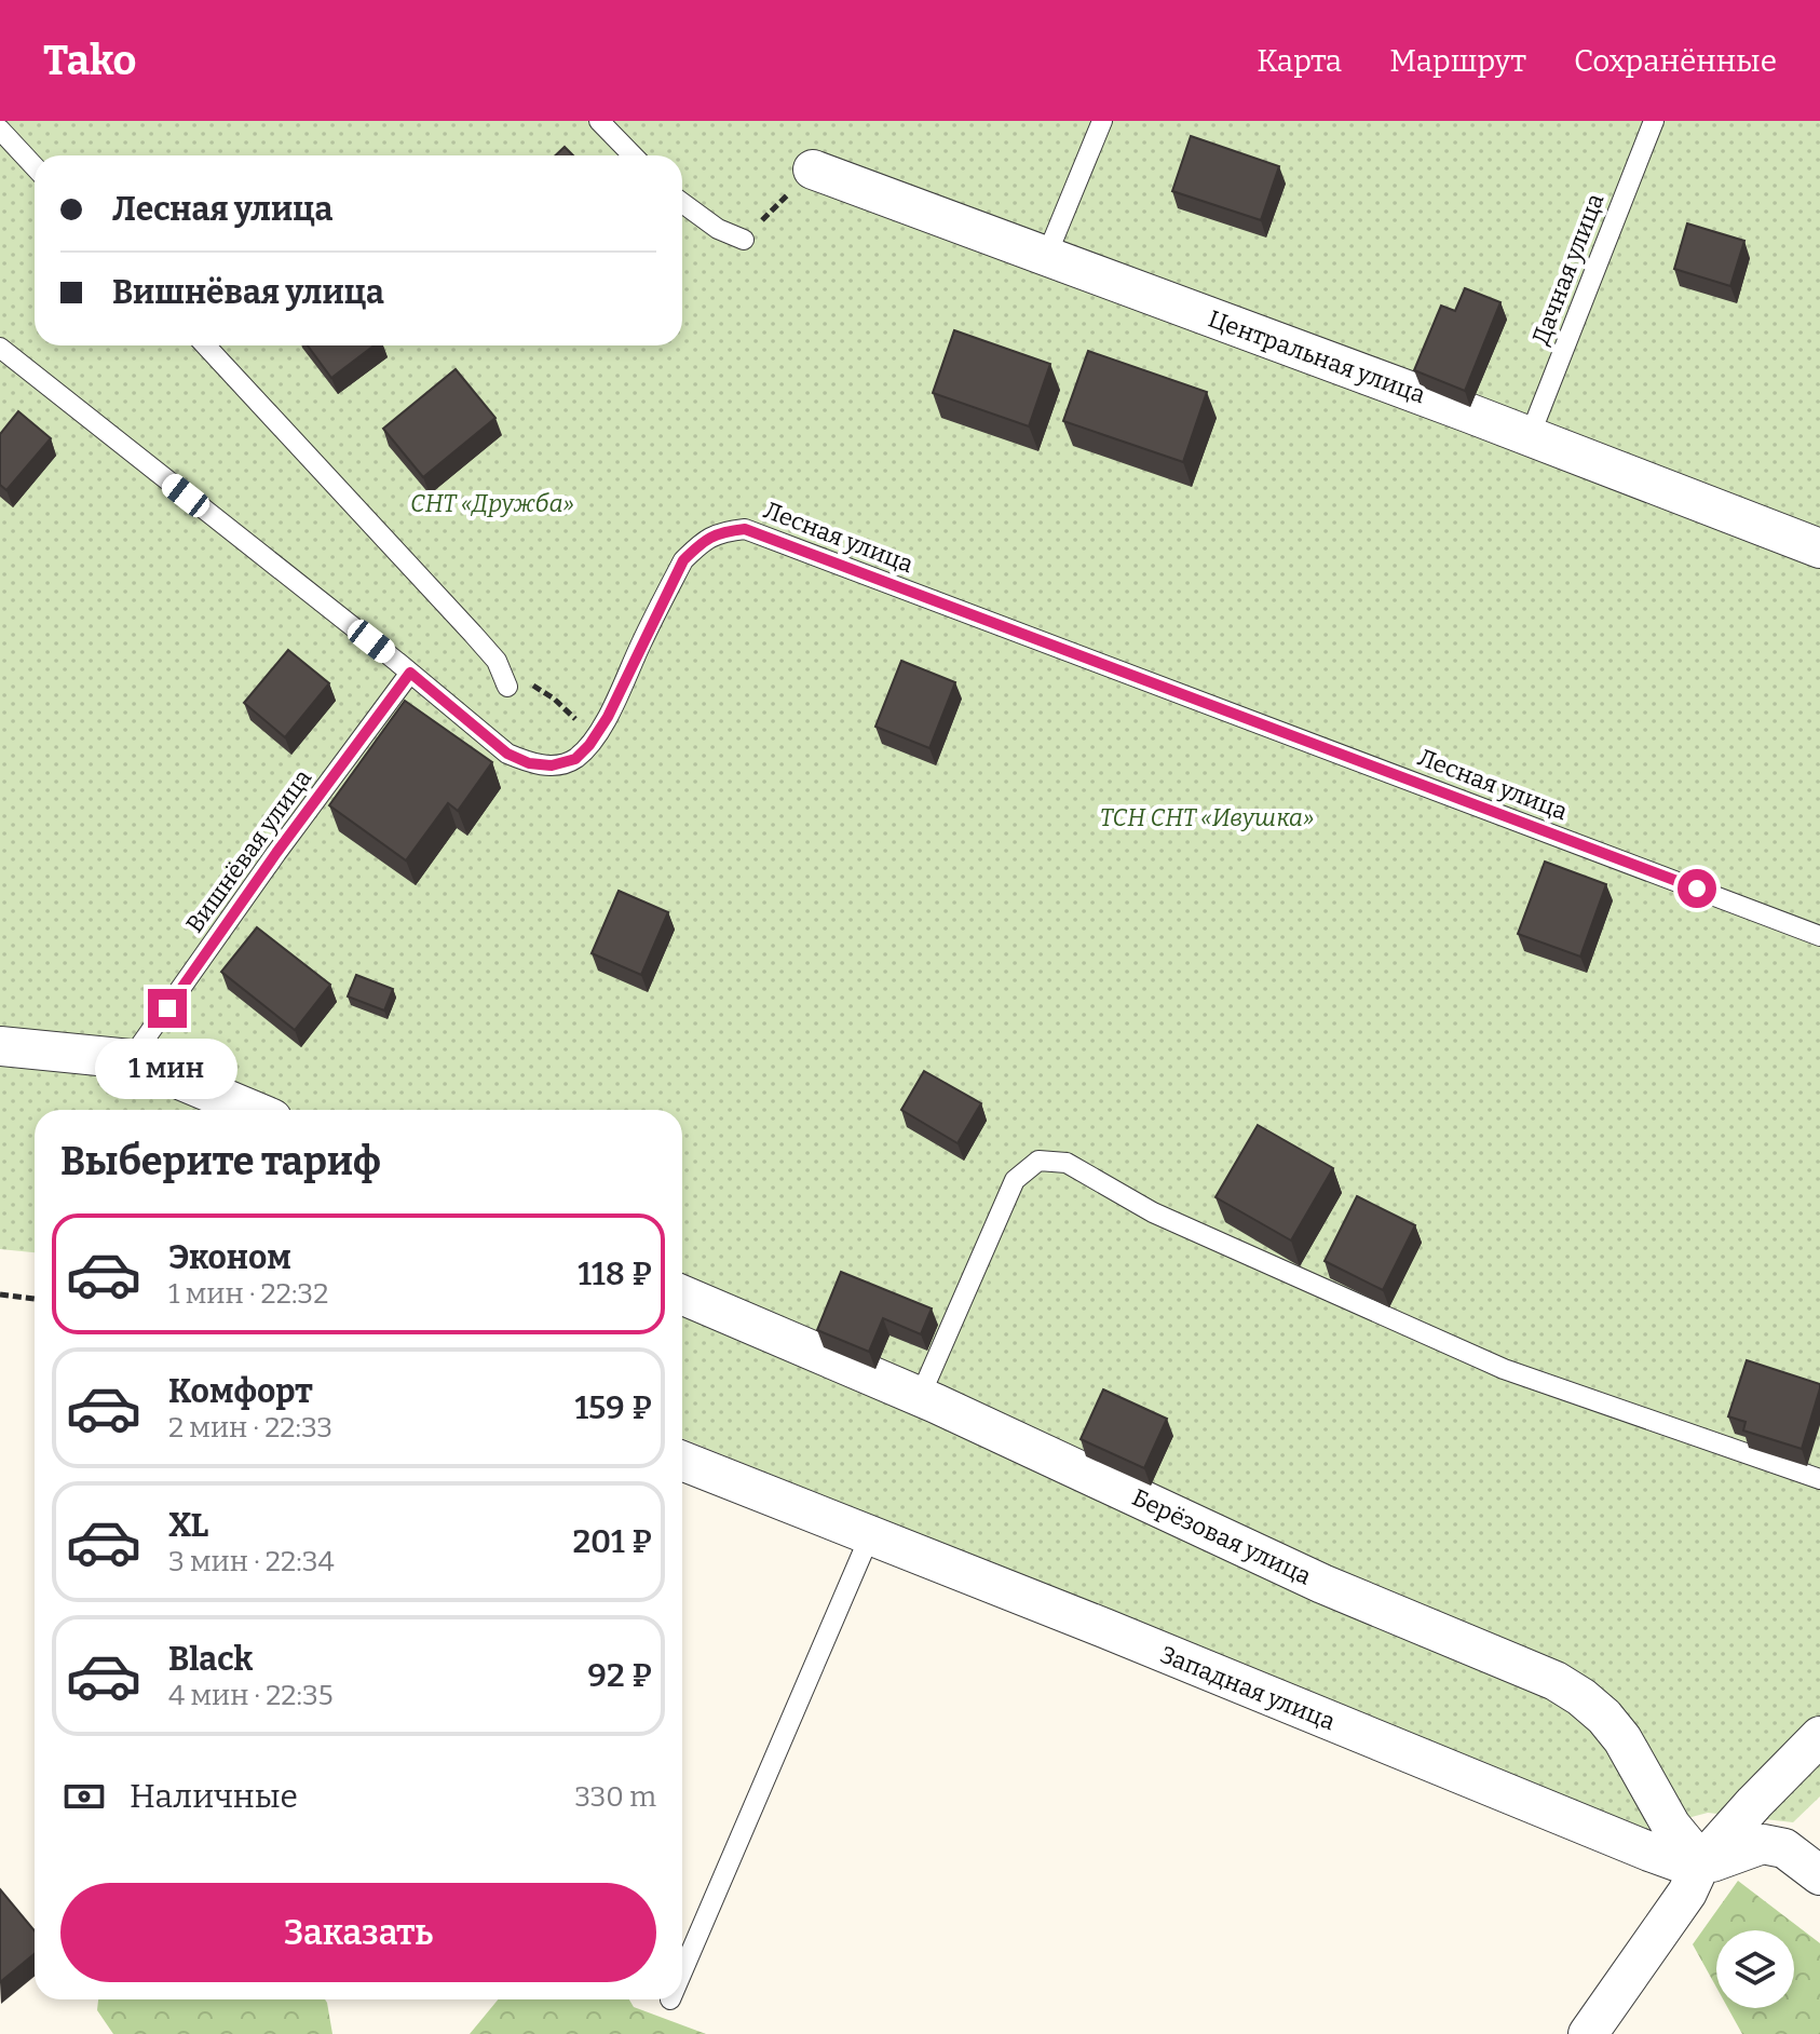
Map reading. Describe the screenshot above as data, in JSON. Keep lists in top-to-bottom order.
{
  "streets": {
    "street": ["Центральная улица", "Берёзовая улица", "Западная улица"],
    "lane": ["Дачная улица", "Лесная улица", "Вишнёвая улица"]
  },
  "crossings": [
    ["Дачная улица", "Центральная улица"],
    ["Лесная улица", "Вишнёвая улица"],
    ["Берёзовая улица", "Западная улица"]
  ],
  "parks": ["СНТ «Дружба»", "ТСН СНТ «Ивушка»"],
  "page": {
    "header": "Tako",
    "nav": ["Карта", "Маршрут", "Сохранённые"],
    "banner": ["Лесная улица", "Вишнёвая улица"],
    "bubble": "1 мин",
    "heading": "Выберите тариф",
    "list": [
      {
        "name": "Эконом",
        "note": "1 мин · 22:32",
        "value": "118 ₽"
      },
      {
        "name": "Комфорт",
        "note": "2 мин · 22:33",
        "value": "159 ₽"
      },
      {
        "name": "XL",
        "note": "3 мин · 22:34",
        "value": "201 ₽"
      },
      {
        "name": "Black",
        "note": "4 мин · 22:35",
        "value": "92 ₽"
      }
    ],
    "pay": ["Наличные", "330 m"],
    "buttons": "Заказать"
  }
}
